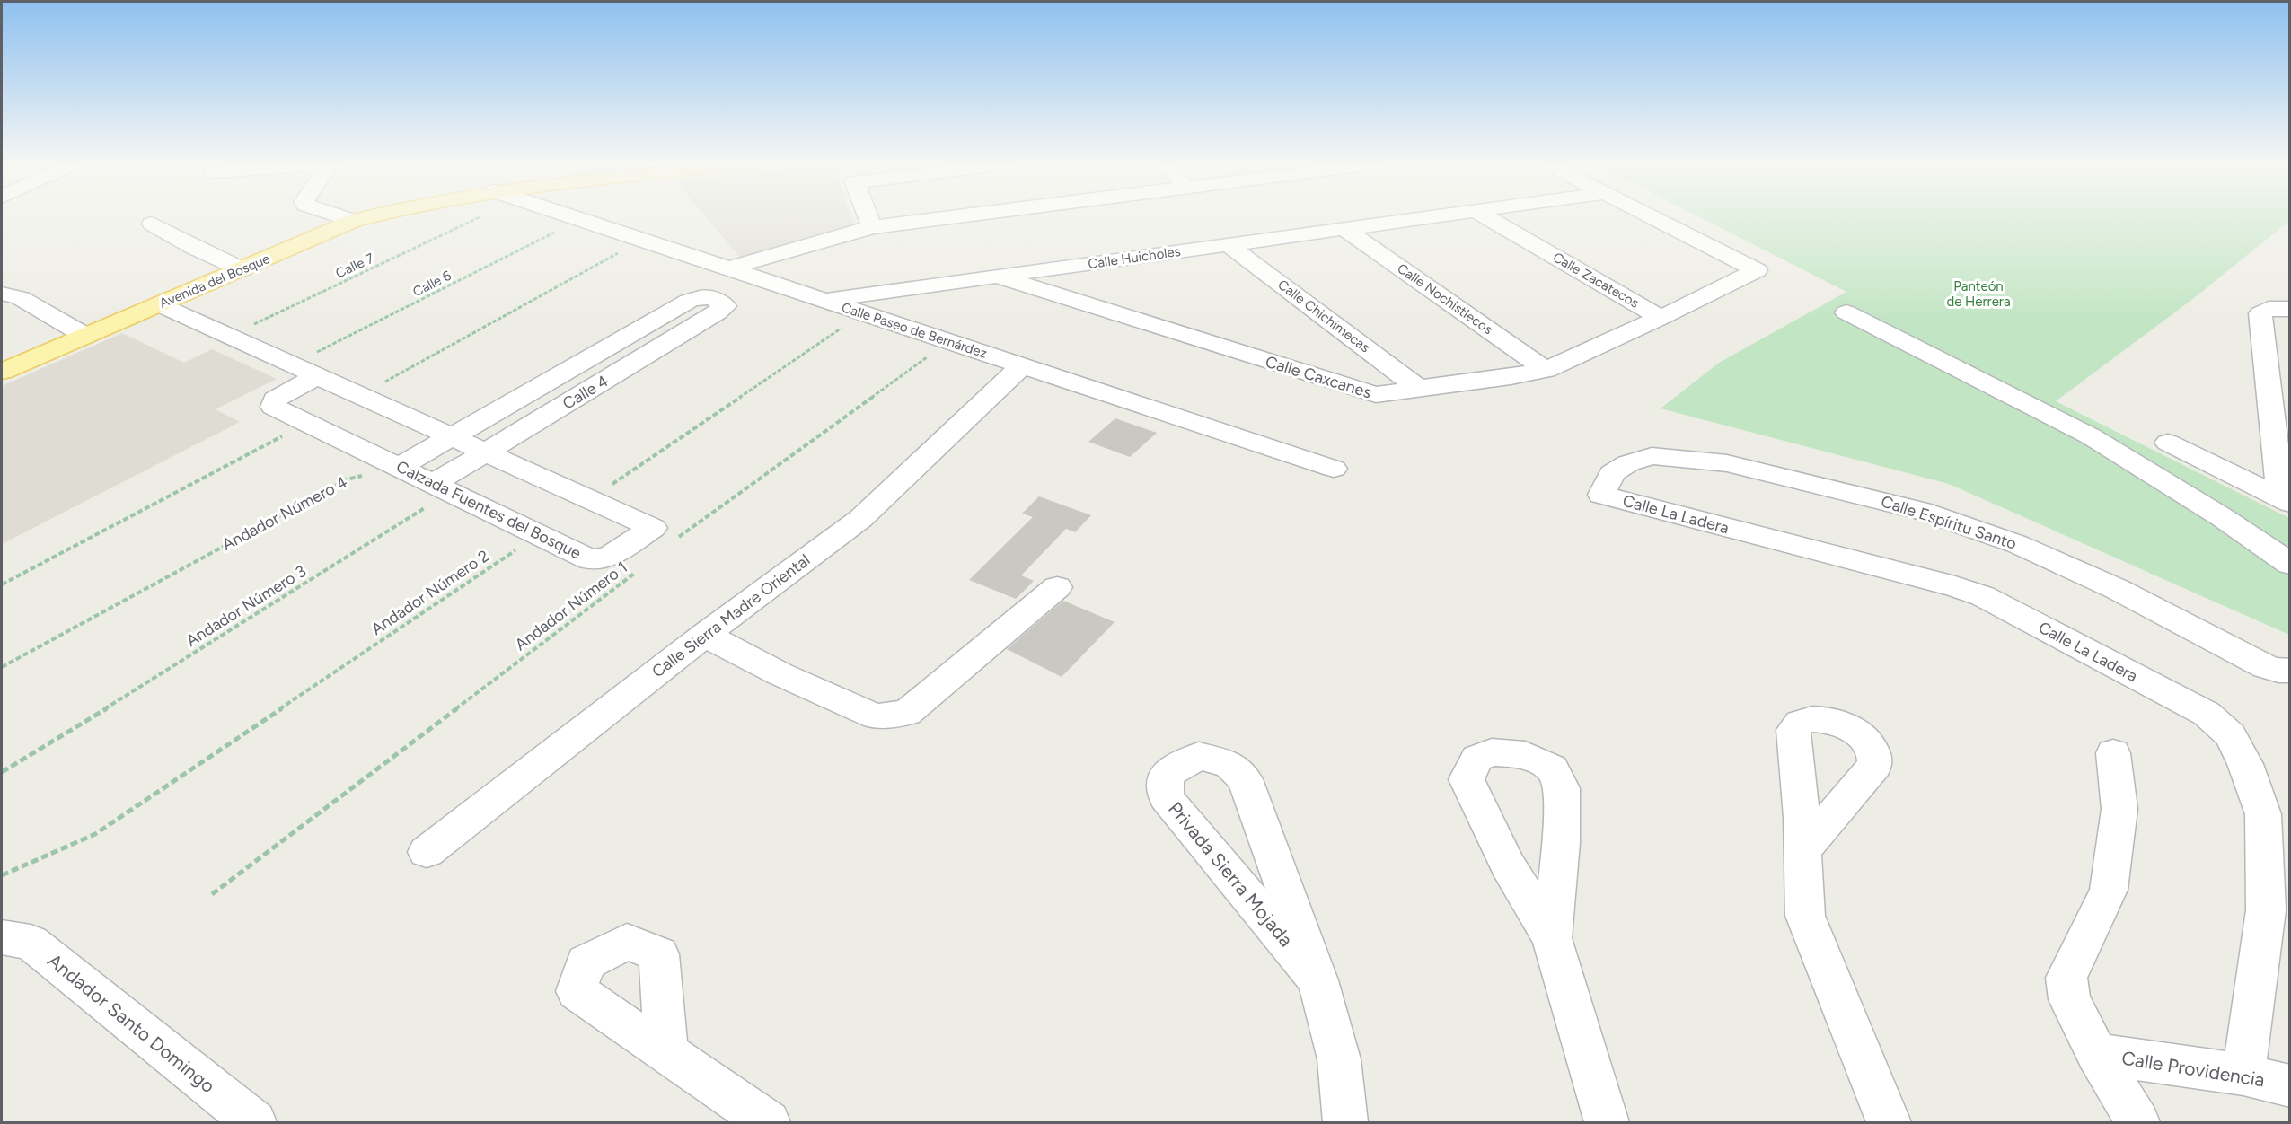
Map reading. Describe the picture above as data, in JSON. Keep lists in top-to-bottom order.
{
  "streets": {
    "main road": ["Avenida del Bosque"],
    "street": [
      "Calle Huicholes",
      "Calle Zacatecos",
      "Calle Nochistlecos",
      "Calle Chichimecas",
      "Calle Paseo de Bernárdez",
      "Calle Caxcanes",
      "Calle 4",
      "Calzada Fuentes del Bosque",
      "Calle La Ladera",
      "Calle Espíritu Santo",
      "Calle Sierra Madre Oriental",
      "Privada Sierra Mojada",
      "Andador Santo Domingo",
      "Calle Providencia"
    ],
    "path": [
      "Calle 7",
      "Calle 6",
      "Andador Número 4",
      "Andador Número 2",
      "Andador Número 3",
      "Andador Número 1"
    ]
  },
  "crossings": [
    ["Calle Huicholes", "Calle Nochistlecos"],
    ["Calle Huicholes", "Calle Chichimecas"],
    ["Calle Huicholes", "Calle Paseo de Bernárdez"],
    ["Calle Huicholes", "Calle Caxcanes"],
    ["Calle 7", "Calzada Fuentes del Bosque"],
    ["Calle Zacatecos", "Calle Caxcanes"],
    ["Avenida del Bosque", "Calzada Fuentes del Bosque"],
    ["Calle 6", "Calle Paseo de Bernárdez"],
    ["Calle 6", "Calzada Fuentes del Bosque"],
    ["Calle Nochistlecos", "Calle Caxcanes"],
    ["Calle Chichimecas", "Calle Caxcanes"],
    ["Calle Paseo de Bernárdez", "Calle Sierra Madre Oriental"],
    ["Calle 4", "Calzada Fuentes del Bosque"],
    ["Calle 4", "Andador Número 3"],
    ["Calzada Fuentes del Bosque", "Andador Número 4"],
    ["Calzada Fuentes del Bosque", "Andador Número 2"],
    ["Calzada Fuentes del Bosque", "Andador Número 3"],
    ["Calle La Ladera", "Calle Espíritu Santo"],
    ["Calle La Ladera", "Calle Providencia"]
  ],
  "parks": ["Panteón de Herrera"]
}
